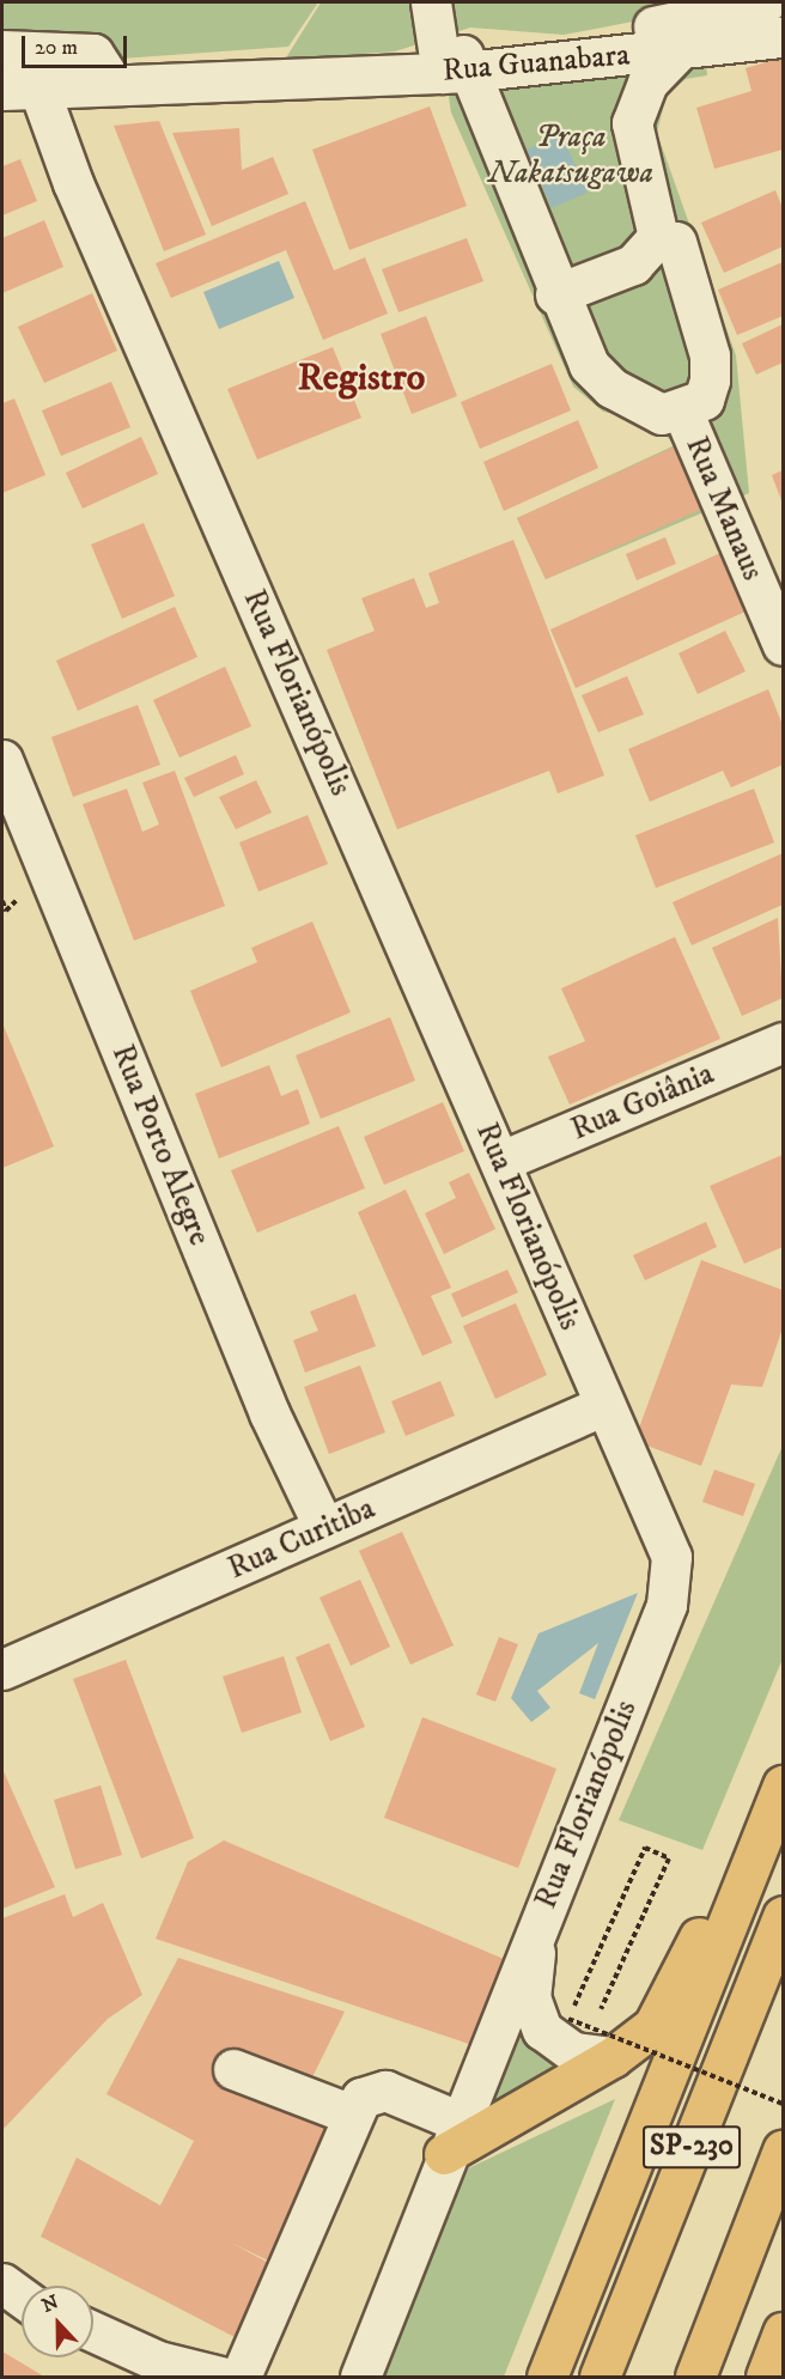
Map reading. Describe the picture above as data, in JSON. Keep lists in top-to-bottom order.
{
  "streets": {
    "main road": ["SP-230"],
    "street": [
      "Rua Guanabara",
      "Rua Manaus",
      "Rua Florianópolis",
      "Rua Goiânia",
      "Rua Porto Alegre",
      "Rua Curitiba"
    ]
  },
  "crossings": [
    ["Rua Guanabara", "Rua Florianópolis"],
    ["Rua Florianópolis", "Rua Goiânia"],
    ["Rua Florianópolis", "Rua Curitiba"],
    ["Rua Porto Alegre", "Rua Curitiba"]
  ],
  "districts": ["Registro"],
  "parks": ["Praça Nakatsugawa"],
  "scale_bar": "20 m",
  "north": "top"
}
